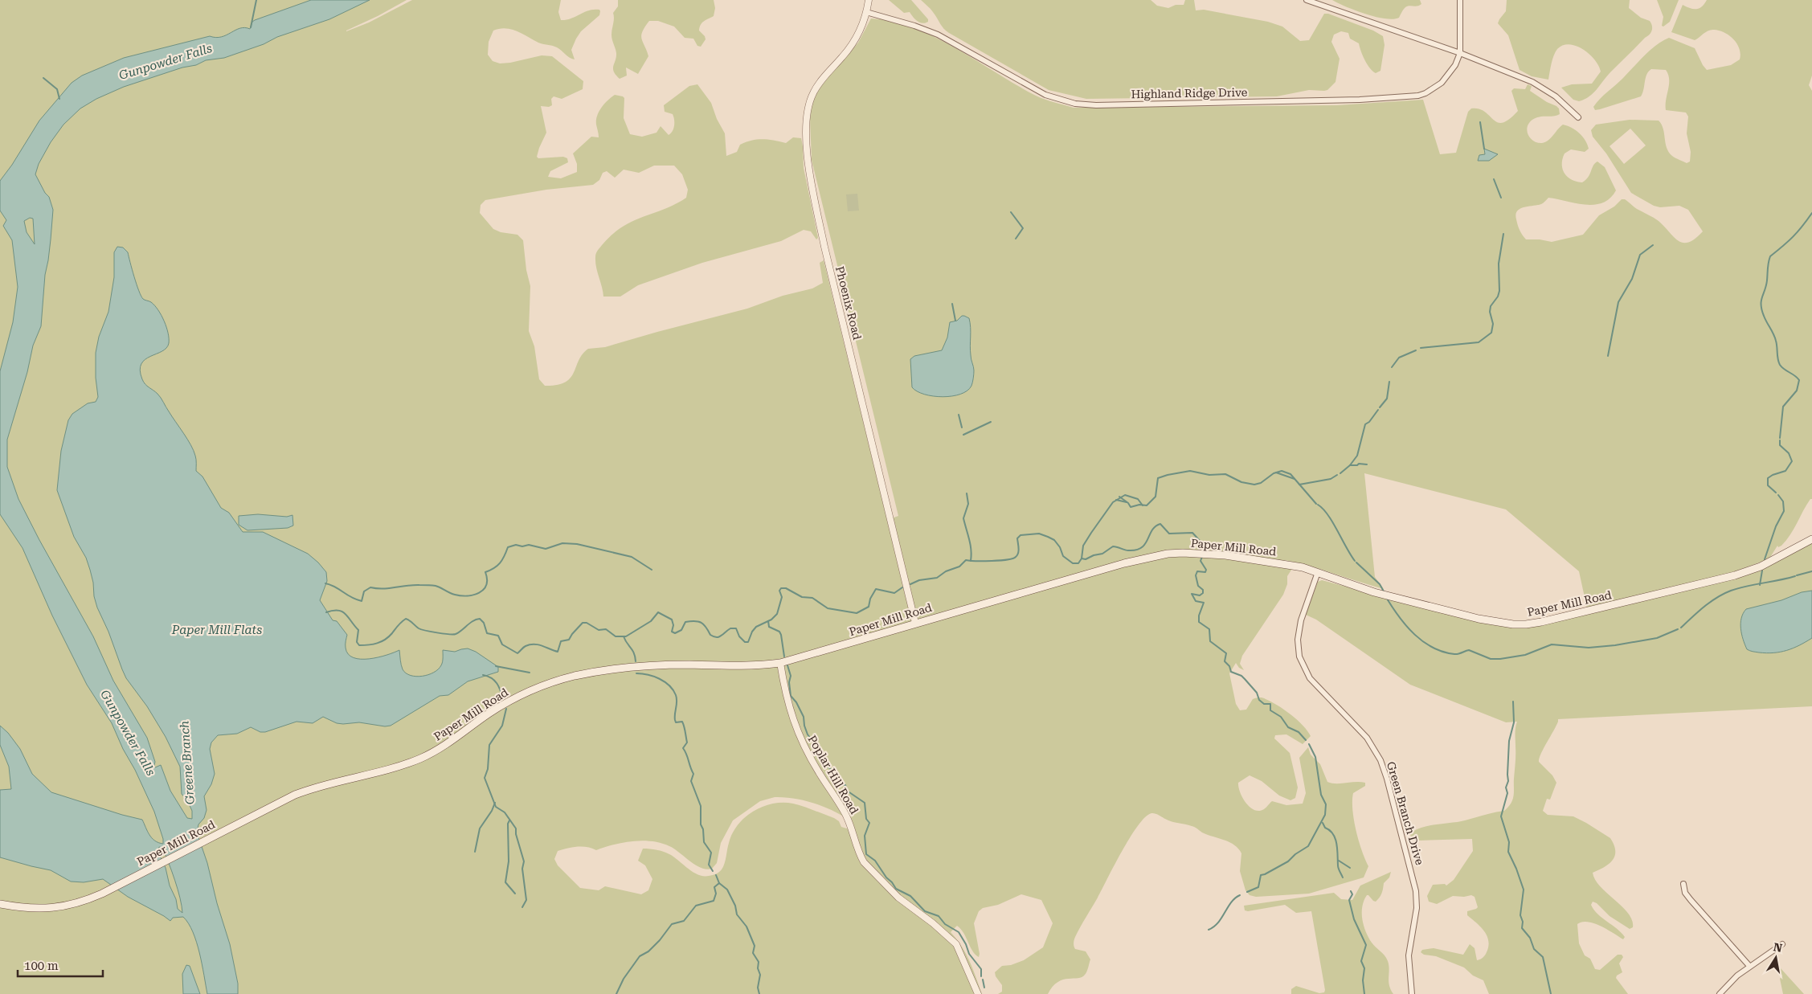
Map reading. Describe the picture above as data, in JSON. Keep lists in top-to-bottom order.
{
  "streets": {
    "main road": ["Paper Mill Road"],
    "street": [
      "Highland Ridge Drive",
      "Phoenix Road",
      "Poplar Hill Road",
      "Green Branch Drive"
    ]
  },
  "crossings": [
    ["Highland Ridge Drive", "Phoenix Road"],
    ["Phoenix Road", "Paper Mill Road"],
    ["Paper Mill Road", "Poplar Hill Road"],
    ["Paper Mill Road", "Green Branch Drive"]
  ],
  "water": ["Gunpowder Falls", "Paper Mill Flats", "Greene Branch"],
  "scale_bar": "100 m",
  "north": "top"
}
